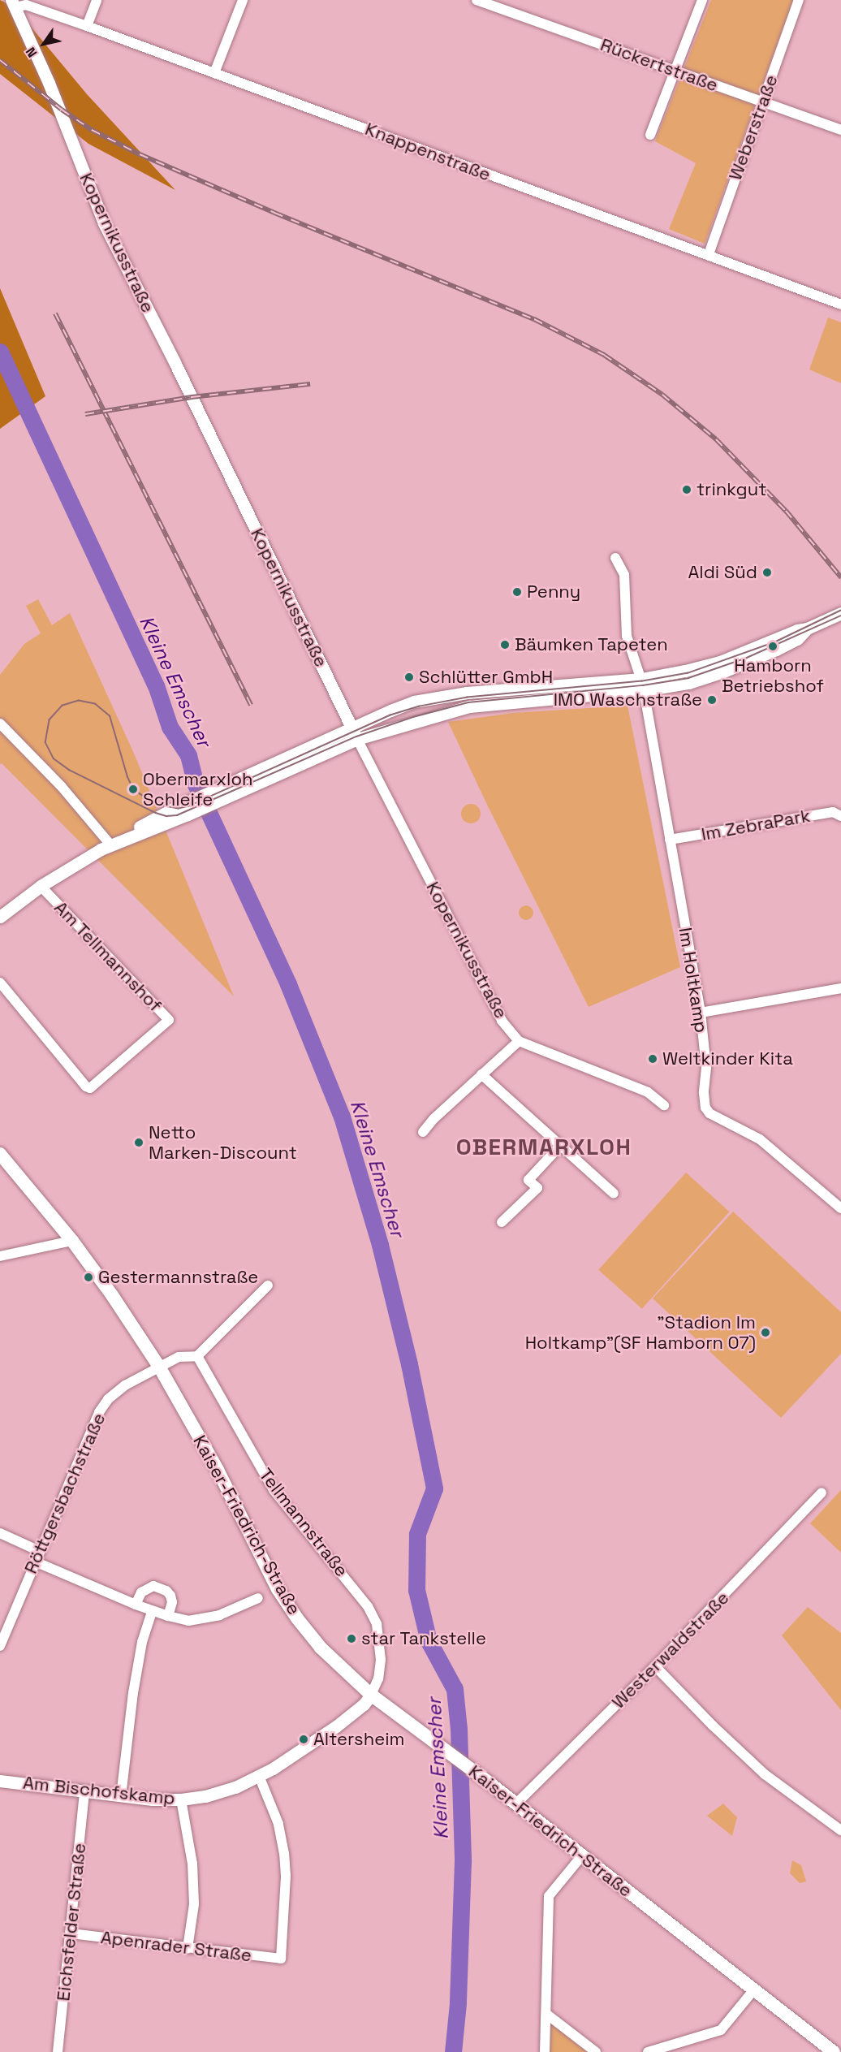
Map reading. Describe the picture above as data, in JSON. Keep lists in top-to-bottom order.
{
  "streets": {
    "main road": ["Kaiser-Friedrich-Straße"],
    "street": [
      "Rückertstraße",
      "Weberstraße",
      "Knappenstraße",
      "Kopernikusstraße",
      "Im ZebraPark",
      "Am Tellmannshof",
      "Im Holtkamp",
      "Röttgersbachstraße",
      "Tellmannstraße",
      "Westerwaldstraße",
      "Am Bischofskamp",
      "Eichsfelder Straße",
      "Apenrader Straße"
    ]
  },
  "crossings": [
    ["Rückertstraße", "Weberstraße"],
    ["Weberstraße", "Knappenstraße"],
    ["Knappenstraße", "Kopernikusstraße"],
    ["Im ZebraPark", "Im Holtkamp"],
    ["Röttgersbachstraße", "Kaiser-Friedrich-Straße"],
    ["Tellmannstraße", "Kaiser-Friedrich-Straße"],
    ["Tellmannstraße", "Am Bischofskamp"],
    ["Kaiser-Friedrich-Straße", "Westerwaldstraße"],
    ["Kaiser-Friedrich-Straße", "Am Bischofskamp"],
    ["Am Bischofskamp", "Eichsfelder Straße"],
    ["Am Bischofskamp", "Apenrader Straße"],
    ["Eichsfelder Straße", "Apenrader Straße"]
  ],
  "districts": ["OBERMARXLOH"],
  "water": ["Kleine Emscher"],
  "places": [
    "trinkgut",
    "Aldi Süd",
    "Penny",
    "Bäumken Tapeten",
    "Hamborn Betriebshof",
    "Schlütter GmbH",
    "IMO Waschstraße",
    "Obermarxloh Schleife",
    "Weltkinder Kita",
    "Netto Marken-Discount",
    "Gestermannstraße",
    "\"Stadion Im Holtkamp\"(SF Hamborn 07)",
    "star Tankstelle",
    "Altersheim"
  ],
  "north": "bottom left"
}
